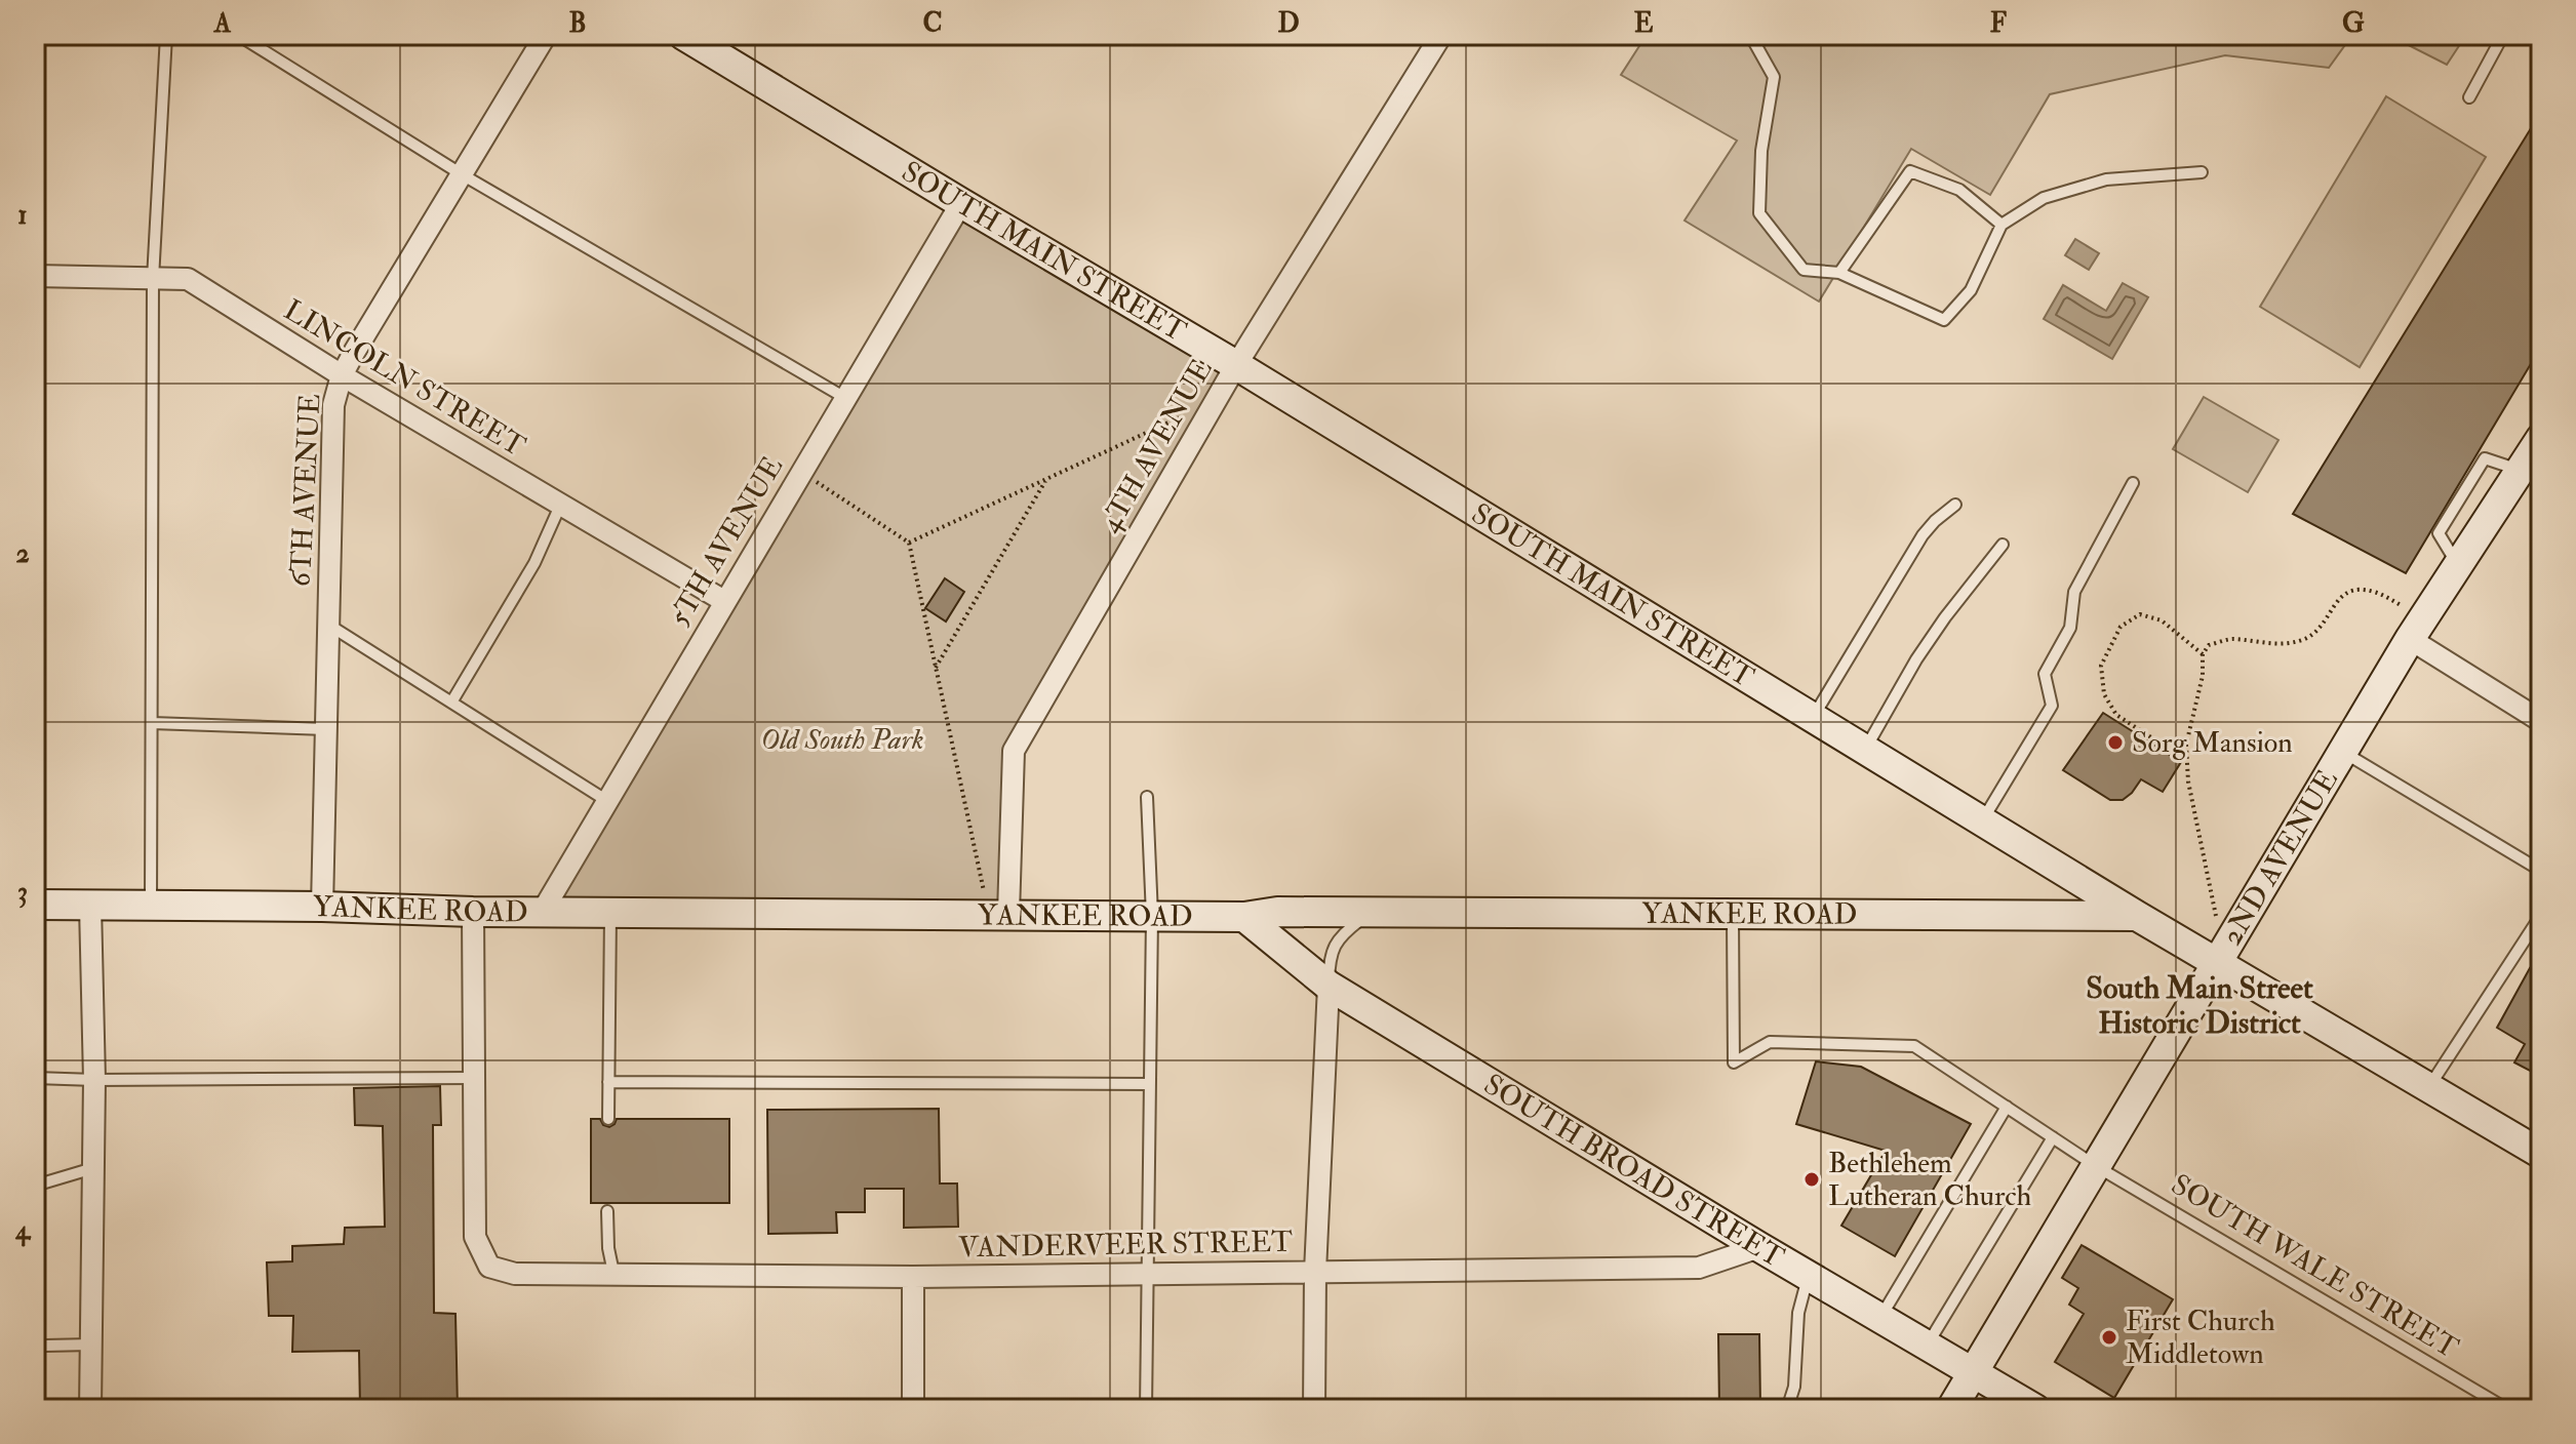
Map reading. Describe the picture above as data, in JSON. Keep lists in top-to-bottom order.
{
  "streets": {
    "street": [
      "SOUTH MAIN STREET",
      "LINCOLN STREET",
      "4TH AVENUE",
      "6TH AVENUE",
      "5TH AVENUE",
      "2ND AVENUE",
      "YANKEE ROAD",
      "SOUTH BROAD STREET",
      "VANDERVEER STREET"
    ],
    "lane": ["SOUTH WALE STREET"]
  },
  "crossings": [
    ["SOUTH MAIN STREET", "4TH AVENUE"],
    ["SOUTH MAIN STREET", "5TH AVENUE"],
    ["SOUTH MAIN STREET", "2ND AVENUE"],
    ["SOUTH MAIN STREET", "YANKEE ROAD"],
    ["LINCOLN STREET", "6TH AVENUE"],
    ["LINCOLN STREET", "5TH AVENUE"],
    ["4TH AVENUE", "YANKEE ROAD"],
    ["6TH AVENUE", "YANKEE ROAD"],
    ["5TH AVENUE", "YANKEE ROAD"],
    ["2ND AVENUE", "SOUTH BROAD STREET"],
    ["2ND AVENUE", "SOUTH WALE STREET"],
    ["YANKEE ROAD", "SOUTH BROAD STREET"],
    ["YANKEE ROAD", "SOUTH WALE STREET"],
    ["SOUTH BROAD STREET", "VANDERVEER STREET"]
  ],
  "districts": ["South Main Street Historic District"],
  "parks": ["Old South Park"],
  "places": ["Sorg Mansion", "Bethlehem Lutheran Church", "First Church Middletown"],
  "grid": {
    "columns": [
      "A",
      "B",
      "C",
      "D",
      "E",
      "F",
      "G"
    ],
    "rows": [
      "1",
      "2",
      "3",
      "4"
    ]
  }
}
